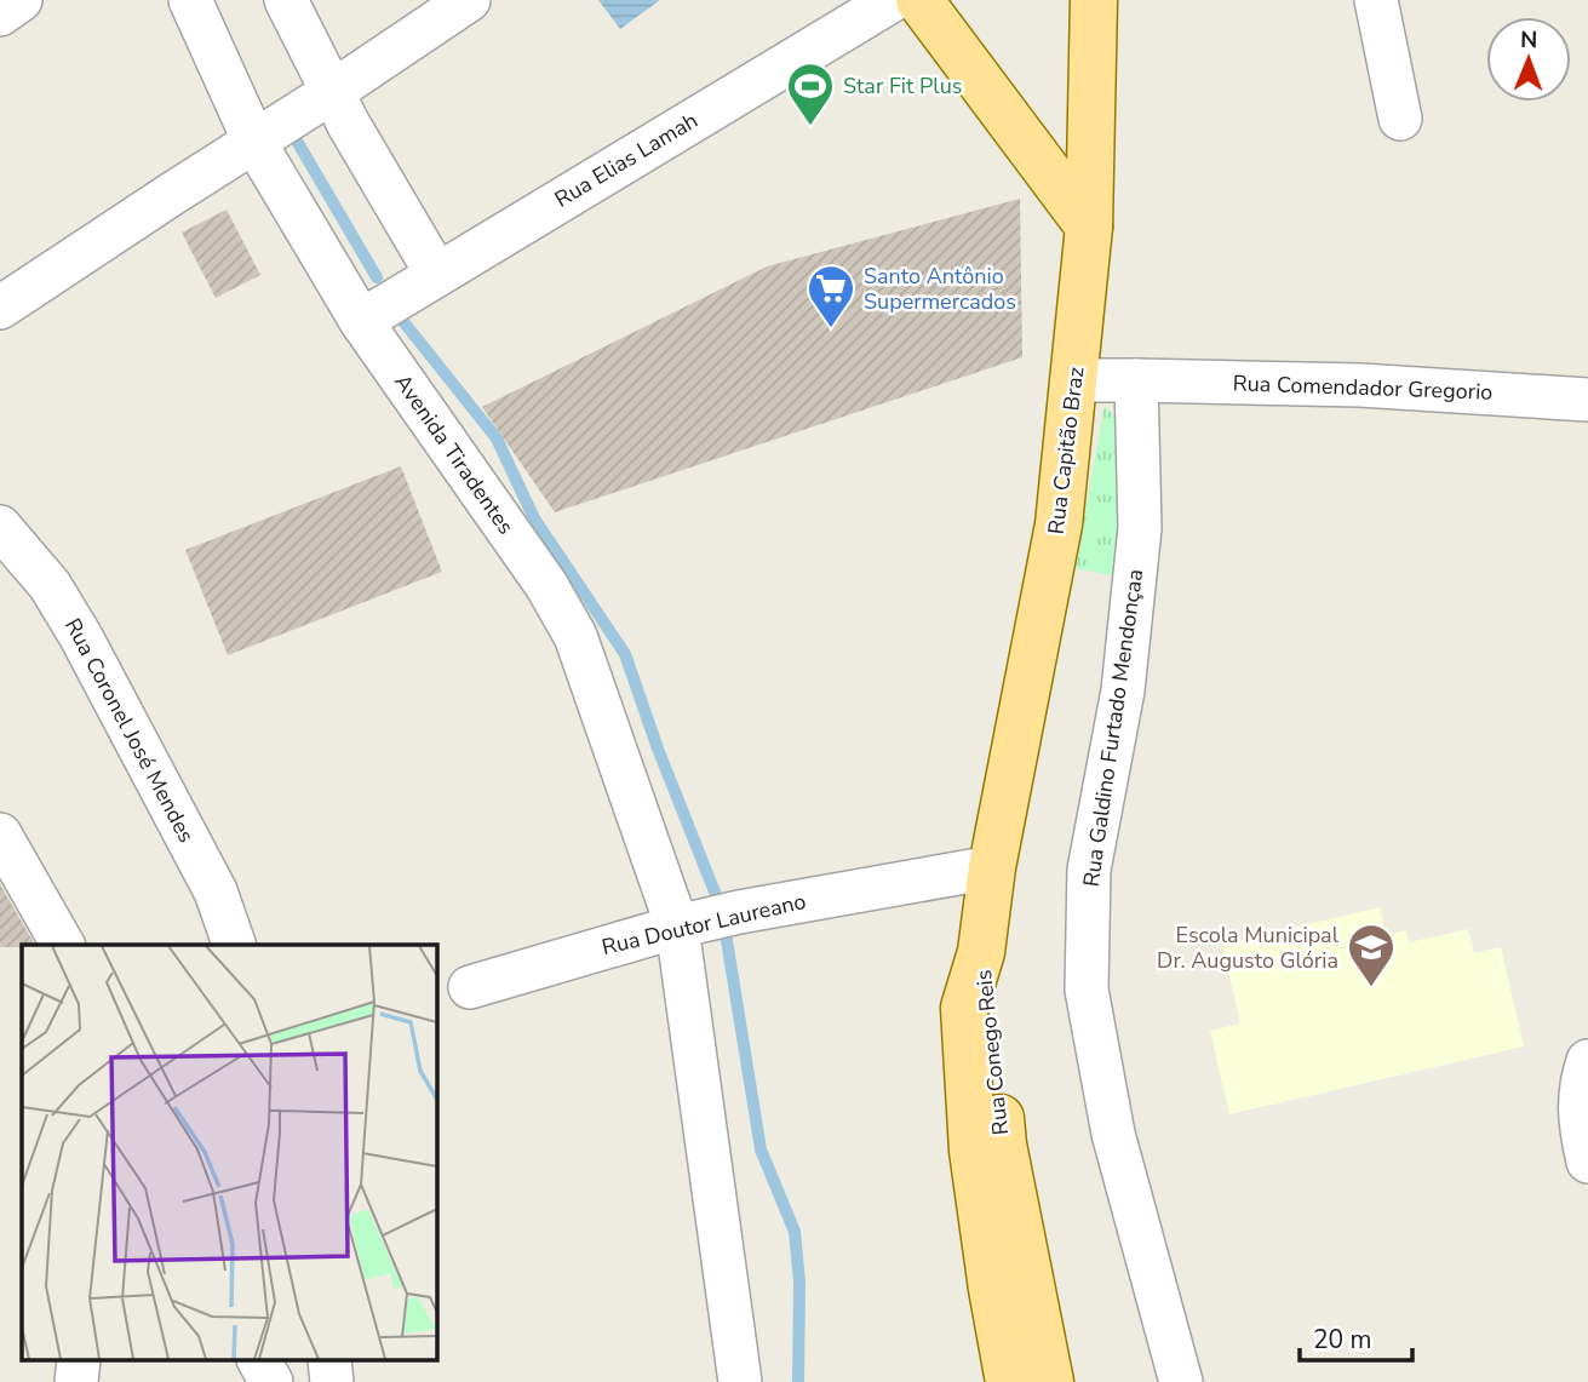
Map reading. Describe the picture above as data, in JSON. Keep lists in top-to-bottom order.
{
  "streets": {
    "main road": ["Rua Capitão Braz", "Rua Conego Reis"],
    "street": [
      "Rua Elias Lamah",
      "Rua Comendador Gregorio",
      "Avenida Tiradentes",
      "Rua Galdino Furtado Mendonçaa",
      "Rua Coronel José Mendes",
      "Rua Doutor Laureano"
    ]
  },
  "crossings": [
    ["Rua Elias Lamah", "Avenida Tiradentes"],
    ["Rua Comendador Gregorio", "Rua Galdino Furtado Mendonçaa"],
    ["Rua Capitão Braz", "Rua Doutor Laureano"],
    ["Rua Capitão Braz", "Rua Conego Reis"],
    ["Avenida Tiradentes", "Rua Doutor Laureano"]
  ],
  "places": {
    "sports": ["Star Fit Plus"],
    "supermarket": ["Santo Antônio Supermercados"],
    "school or university": ["Escola Municipal Dr. Augusto Glória"]
  },
  "scale_bar": "20 m",
  "north": "top"
}
